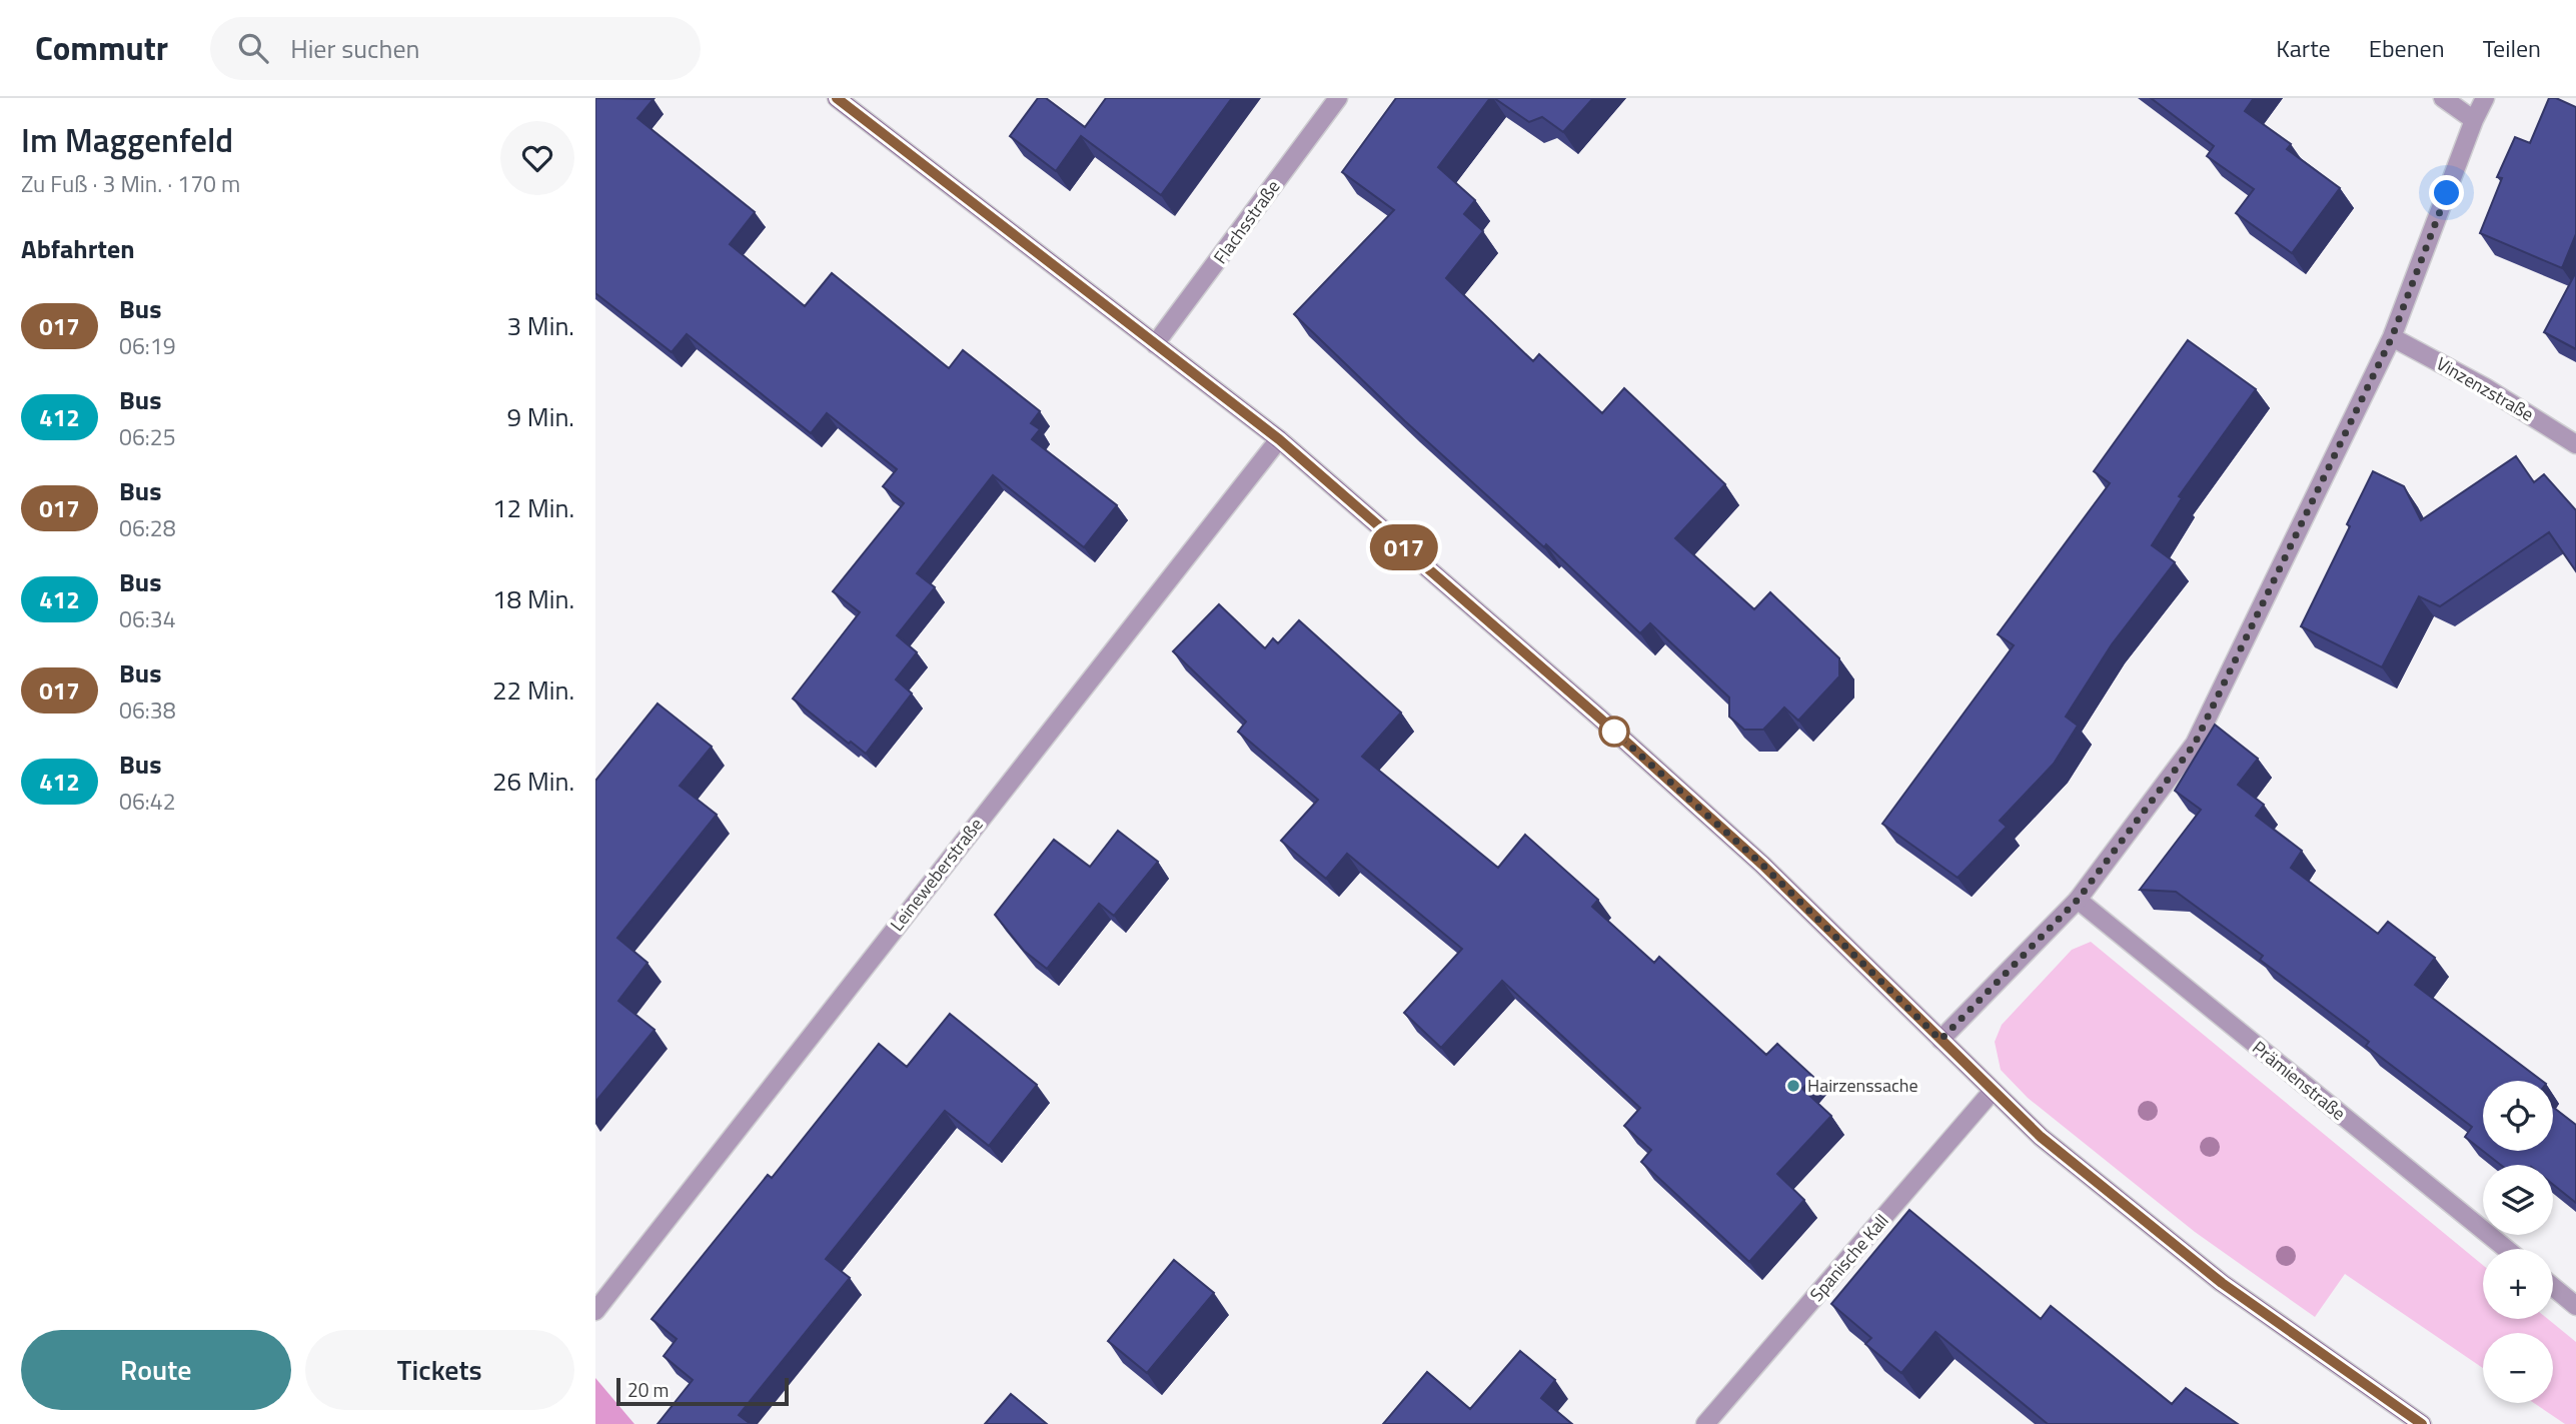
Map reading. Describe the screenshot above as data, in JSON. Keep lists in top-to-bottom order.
{
  "streets": {
    "street": [
      "Flachsstraße",
      "Vinzenzstraße",
      "Leineweberstraße",
      "Prämienstraße",
      "Spanische Kall"
    ]
  },
  "places": ["Hairzenssache"],
  "lines": ["bus line 017"],
  "scale_bar": "20 m",
  "page": {
    "header": "Commutr",
    "search": "Hier suchen",
    "nav": ["Karte", "Ebenen", "Teilen"],
    "heading": [
      ["Im Maggenfeld", "Zu Fuß · 3 Min. · 170 m"],
      "Abfahrten"
    ],
    "on_map": "017",
    "list": [
      {
        "mark": "017",
        "name": "Bus",
        "note": "06:19",
        "value": "3 Min."
      },
      {
        "mark": "412",
        "name": "Bus",
        "note": "06:25",
        "value": "9 Min."
      },
      {
        "mark": "017",
        "name": "Bus",
        "note": "06:28",
        "value": "12 Min."
      },
      {
        "mark": "412",
        "name": "Bus",
        "note": "06:34",
        "value": "18 Min."
      },
      {
        "mark": "017",
        "name": "Bus",
        "note": "06:38",
        "value": "22 Min."
      },
      {
        "mark": "412",
        "name": "Bus",
        "note": "06:42",
        "value": "26 Min."
      }
    ],
    "map_buttons": ["+", "−"],
    "buttons": ["Route", "Tickets"],
    "scale": "20 m"
  }
}
